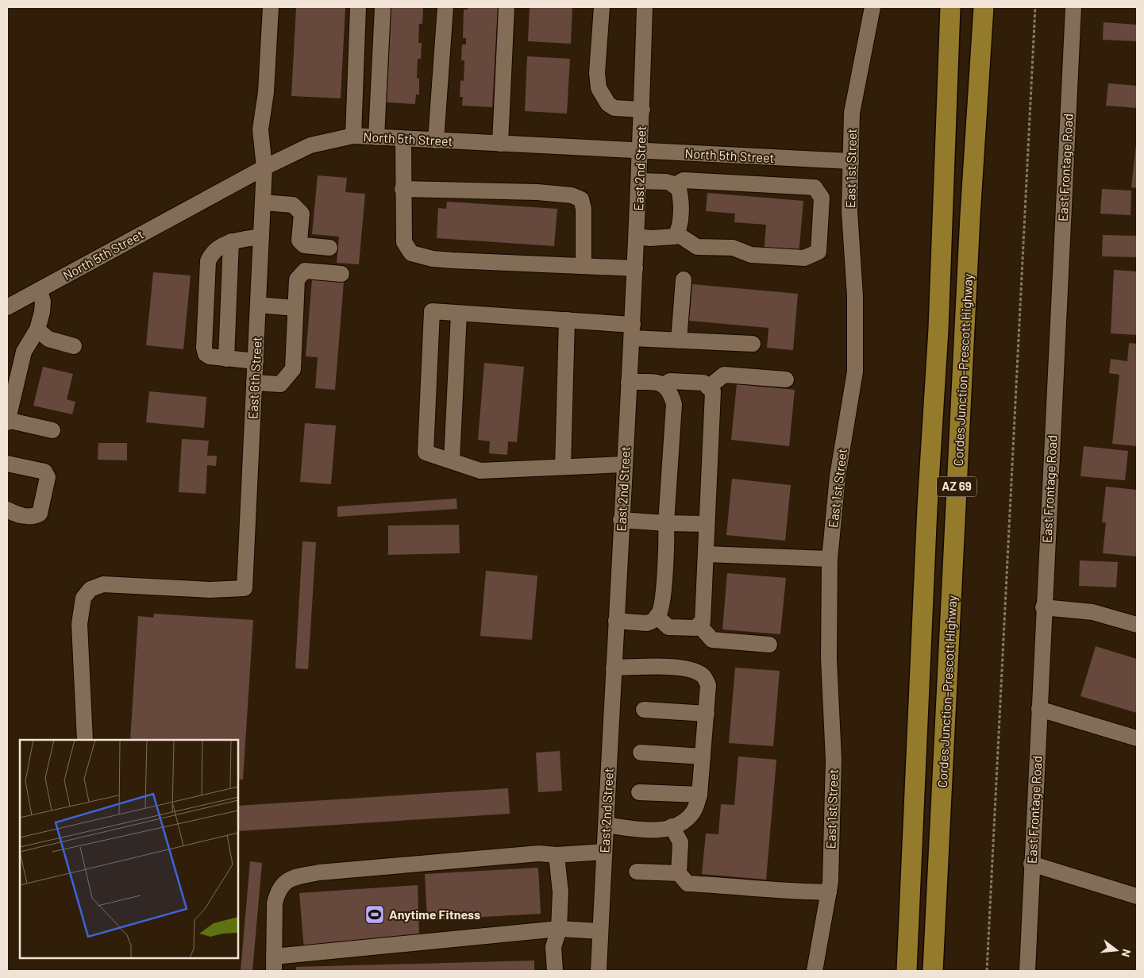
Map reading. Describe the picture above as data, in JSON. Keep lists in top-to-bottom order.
{
  "streets": {
    "main road": ["Cordes Junction–Prescott Highway", "AZ 69"],
    "street": [
      "North 5th Street",
      "East Frontage Road",
      "East 2nd Street",
      "East 1st Street",
      "East 6th Street"
    ]
  },
  "crossings": [
    ["North 5th Street", "East 2nd Street"],
    ["North 5th Street", "East 1st Street"],
    ["North 5th Street", "East 6th Street"]
  ],
  "places": {
    "sports": ["Anytime Fitness"]
  },
  "north": "right"
}
